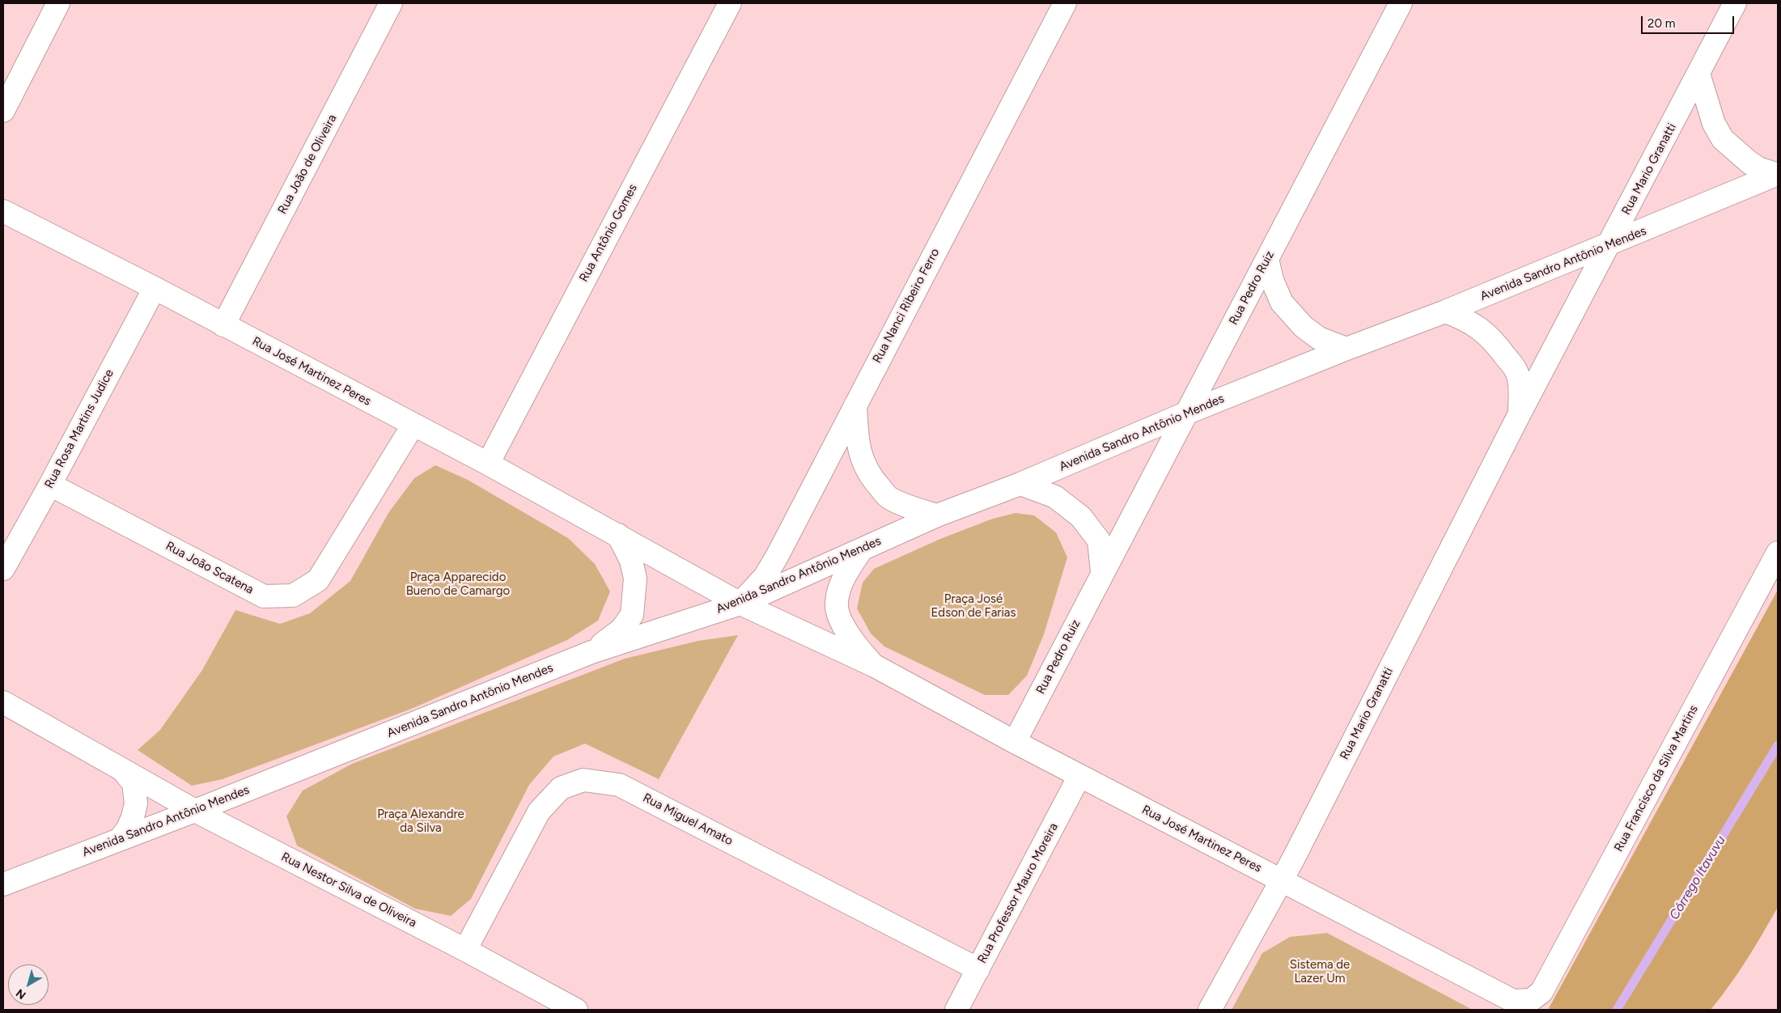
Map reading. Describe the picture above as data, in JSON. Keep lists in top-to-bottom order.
{
  "streets": {
    "street": [
      "Rua João de Oliveira",
      "Rua Mario Granatti",
      "Rua Antônio Gomes",
      "Avenida Sandro Antônio Mendes",
      "Rua Pedro Ruiz",
      "Rua Nanci Ribeiro Ferro",
      "Rua José Martinez Peres",
      "Rua Rosa Martins Judice",
      "Rua João Scatena",
      "Rua Francisco da Silva Martins",
      "Rua Miguel Amato",
      "Rua Nestor Silva de Oliveira",
      "Rua Professor Mauro Moreira"
    ]
  },
  "crossings": [
    ["Rua João de Oliveira", "Rua José Martinez Peres"],
    ["Rua Mario Granatti", "Avenida Sandro Antônio Mendes"],
    ["Rua Mario Granatti", "Rua José Martinez Peres"],
    ["Rua Antônio Gomes", "Rua José Martinez Peres"],
    ["Avenida Sandro Antônio Mendes", "Rua Pedro Ruiz"],
    ["Avenida Sandro Antônio Mendes", "Rua Nanci Ribeiro Ferro"],
    ["Avenida Sandro Antônio Mendes", "Rua José Martinez Peres"],
    ["Avenida Sandro Antônio Mendes", "Rua Nestor Silva de Oliveira"],
    ["Rua Pedro Ruiz", "Rua José Martinez Peres"],
    ["Rua Nanci Ribeiro Ferro", "Rua José Martinez Peres"],
    ["Rua José Martinez Peres", "Rua Rosa Martins Judice"],
    ["Rua José Martinez Peres", "Rua João Scatena"],
    ["Rua José Martinez Peres", "Rua Francisco da Silva Martins"],
    ["Rua José Martinez Peres", "Rua Professor Mauro Moreira"],
    ["Rua Rosa Martins Judice", "Rua João Scatena"],
    ["Rua Miguel Amato", "Rua Nestor Silva de Oliveira"],
    ["Rua Miguel Amato", "Rua Professor Mauro Moreira"]
  ],
  "water": ["Córrego Itavuvu"],
  "parks": [
    "Praça Apparecido Bueno de Camargo",
    "Praça José Edson de Farias",
    "Praça Alexandre da Silva",
    "Sistema de Lazer Um"
  ],
  "scale_bar": "20 m",
  "north": "bottom left"
}
